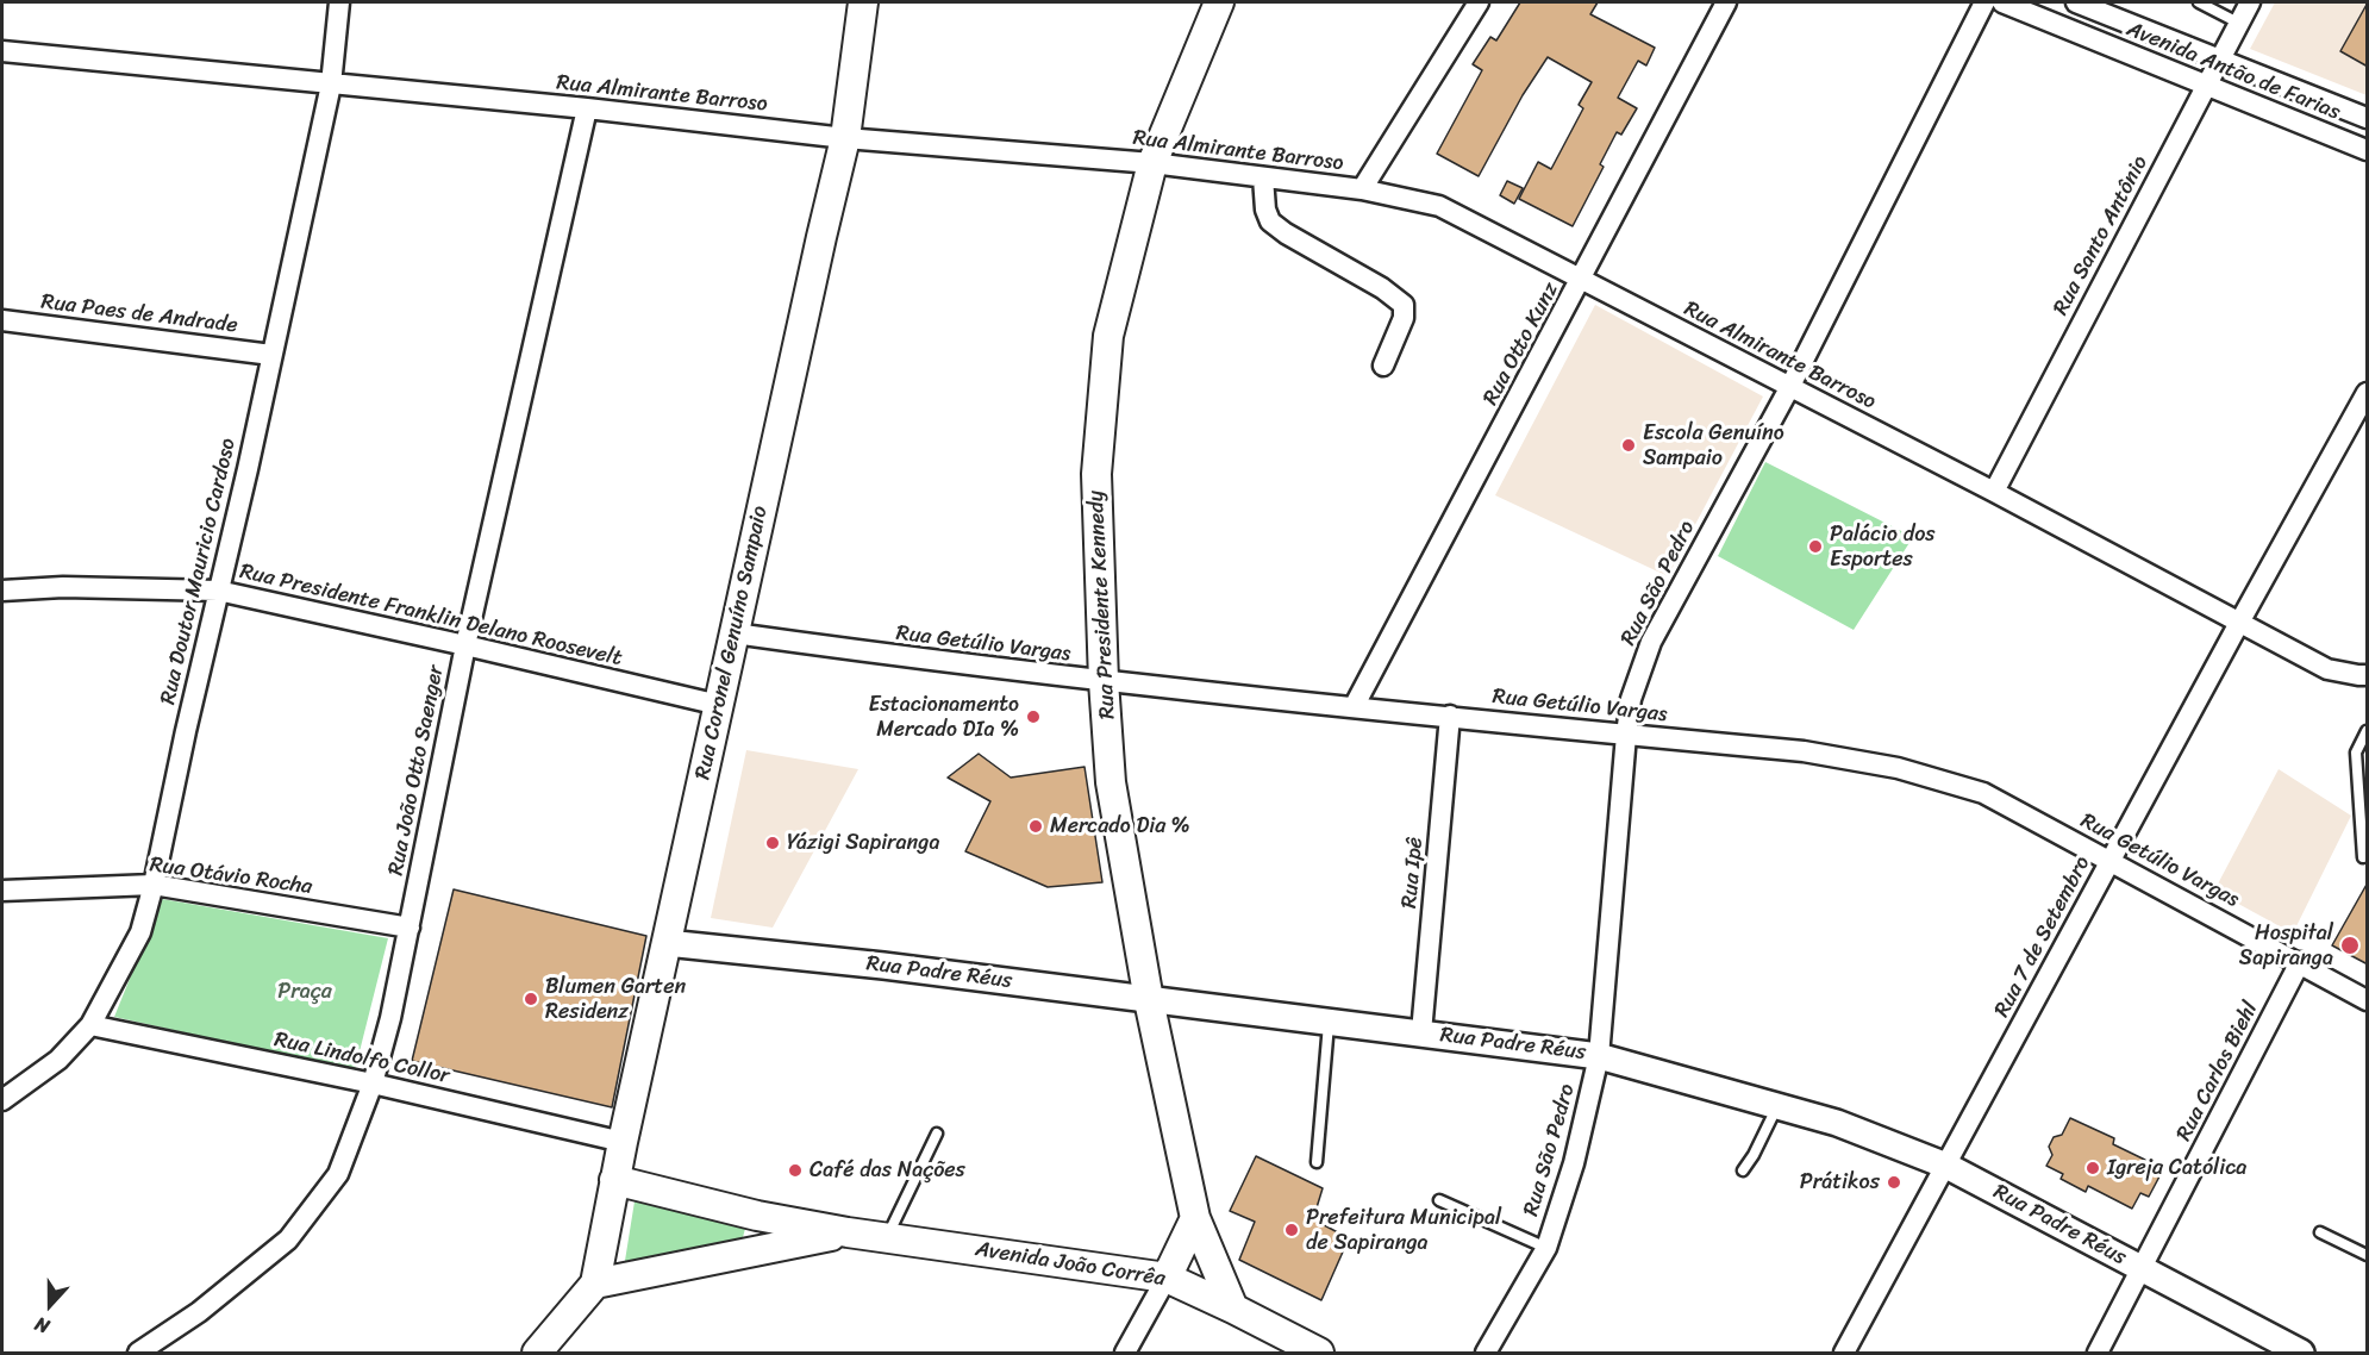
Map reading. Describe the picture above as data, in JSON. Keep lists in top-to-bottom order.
{
  "streets": {
    "main road": ["Rua Presidente Kennedy", "Rua Coronel Genuíno Sampaio", "Avenida João Corrêa"],
    "street": [
      "Avenida Antão de Farias",
      "Rua Almirante Barroso",
      "Rua Santo Antônio",
      "Rua Paes de Andrade",
      "Rua Otto Kunz",
      "Rua Doutor Mauricio Cardoso",
      "Rua São Pedro",
      "Rua Presidente Franklin Delano Roosevelt",
      "Rua Getúlio Vargas",
      "Rua João Otto Saenger",
      "Rua Ipê",
      "Rua Otávio Rocha",
      "Rua 7 de Setembro",
      "Rua Padre Réus",
      "Rua Lindolfo Collor",
      "Rua Carlos Biehl"
    ]
  },
  "crossings": [
    ["Avenida Antão de Farias", "Rua Santo Antônio"],
    ["Rua Almirante Barroso", "Rua Santo Antônio"],
    ["Rua Almirante Barroso", "Rua Otto Kunz"],
    ["Rua Almirante Barroso", "Rua Doutor Mauricio Cardoso"],
    ["Rua Almirante Barroso", "Rua São Pedro"],
    ["Rua Almirante Barroso", "Rua Presidente Kennedy"],
    ["Rua Almirante Barroso", "Rua Coronel Genuíno Sampaio"],
    ["Rua Almirante Barroso", "Rua João Otto Saenger"],
    ["Rua Almirante Barroso", "Rua 7 de Setembro"],
    ["Rua Paes de Andrade", "Rua Doutor Mauricio Cardoso"],
    ["Rua Otto Kunz", "Rua Getúlio Vargas"],
    ["Rua Doutor Mauricio Cardoso", "Rua Presidente Franklin Delano Roosevelt"],
    ["Rua Doutor Mauricio Cardoso", "Rua Otávio Rocha"],
    ["Rua Doutor Mauricio Cardoso", "Rua Lindolfo Collor"],
    ["Rua São Pedro", "Rua Getúlio Vargas"],
    ["Rua São Pedro", "Rua Padre Réus"],
    ["Rua Presidente Kennedy", "Rua Getúlio Vargas"],
    ["Rua Presidente Kennedy", "Rua Padre Réus"],
    ["Rua Presidente Kennedy", "Avenida João Corrêa"],
    ["Rua Presidente Franklin Delano Roosevelt", "Rua Coronel Genuíno Sampaio"],
    ["Rua Presidente Franklin Delano Roosevelt", "Rua João Otto Saenger"],
    ["Rua Coronel Genuíno Sampaio", "Rua Getúlio Vargas"],
    ["Rua Coronel Genuíno Sampaio", "Rua Padre Réus"],
    ["Rua Coronel Genuíno Sampaio", "Rua Lindolfo Collor"],
    ["Rua Coronel Genuíno Sampaio", "Avenida João Corrêa"],
    ["Rua Getúlio Vargas", "Rua Ipê"],
    ["Rua Getúlio Vargas", "Rua 7 de Setembro"],
    ["Rua Getúlio Vargas", "Rua Carlos Biehl"],
    ["Rua João Otto Saenger", "Rua Otávio Rocha"],
    ["Rua João Otto Saenger", "Rua Lindolfo Collor"],
    ["Rua Ipê", "Rua Padre Réus"],
    ["Rua 7 de Setembro", "Rua Padre Réus"],
    ["Rua Padre Réus", "Rua Carlos Biehl"]
  ],
  "parks": ["Praça"],
  "places": [
    "Escola Genuíno Sampaio",
    "Palácio dos Esportes",
    "Estacionamento Mercado DIa %",
    "Mercado Dia %",
    "Yázigi Sapiranga",
    "Hospital Sapiranga",
    "Blumen Garten Residenz",
    "Igreja Católica",
    "Café das Nações",
    "Prátikos",
    "Prefeitura Municipal de Sapiranga"
  ],
  "north": "bottom"
}
